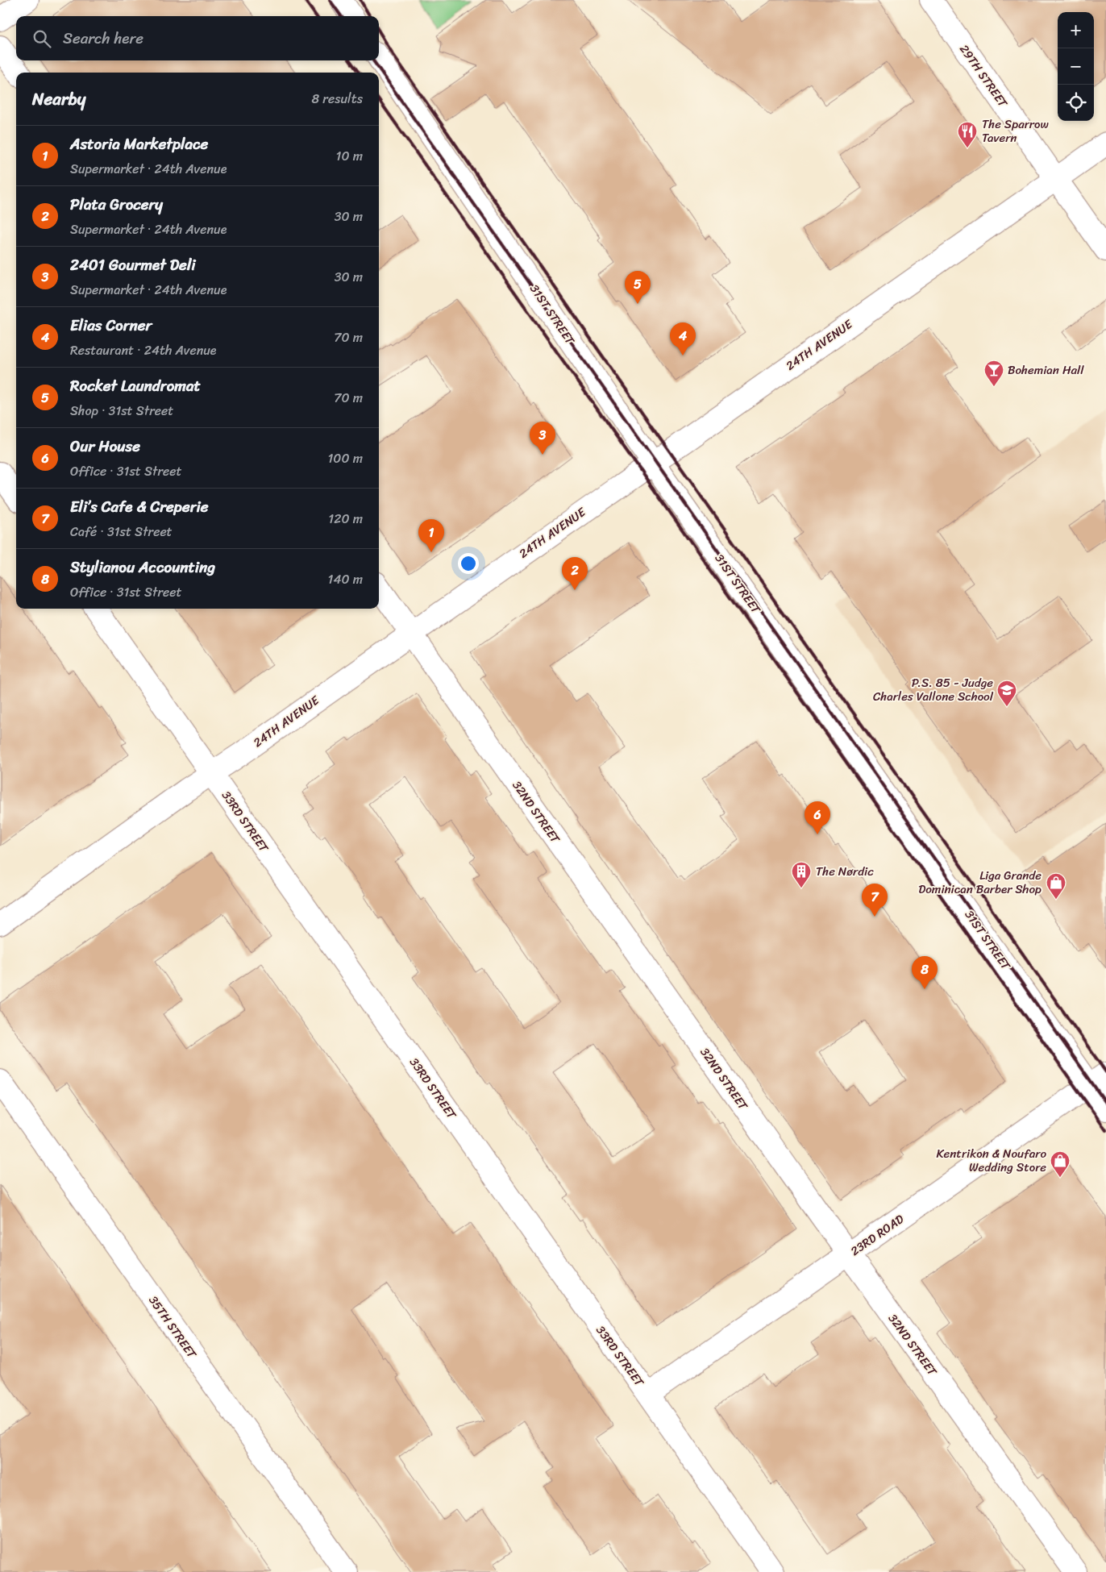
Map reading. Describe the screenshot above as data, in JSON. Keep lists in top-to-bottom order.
{
  "streets": {
    "street": [
      "29TH STREET",
      "31ST STREET",
      "24TH AVENUE",
      "32ND STREET",
      "33RD STREET",
      "23RD ROAD",
      "35TH STREET"
    ]
  },
  "crossings": [
    ["29TH STREET", "24TH AVENUE"],
    ["31ST STREET", "24TH AVENUE"],
    ["31ST STREET", "23RD ROAD"],
    ["24TH AVENUE", "32ND STREET"],
    ["24TH AVENUE", "33RD STREET"],
    ["32ND STREET", "23RD ROAD"],
    ["33RD STREET", "23RD ROAD"]
  ],
  "places": {
    "restaurant": ["The Sparrow Tavern"],
    "bar": ["Bohemian Hall"],
    "school or university": ["P.S. 85 - Judge Charles Vallone School"],
    "building": ["The Nørdic"],
    "shop": ["Liga Grande Dominican Barber Shop", "Kentrikon & Noufaro Wedding Store"]
  },
  "page": {
    "map_buttons": ["+", "−"],
    "search": "Search here",
    "heading": ["Nearby", "8 results"],
    "list": [
      {
        "mark": "1",
        "name": "Astoria Marketplace",
        "note": "Supermarket · 24th Avenue",
        "value": "10 m"
      },
      {
        "mark": "2",
        "name": "Plata Grocery",
        "note": "Supermarket · 24th Avenue",
        "value": "30 m"
      },
      {
        "mark": "3",
        "name": "2401 Gourmet Deli",
        "note": "Supermarket · 24th Avenue",
        "value": "30 m"
      },
      {
        "mark": "4",
        "name": "Elias Corner",
        "note": "Restaurant · 24th Avenue",
        "value": "70 m"
      },
      {
        "mark": "5",
        "name": "Rocket Laundromat",
        "note": "Shop · 31st Street",
        "value": "70 m"
      },
      {
        "mark": "6",
        "name": "Our House",
        "note": "Office · 31st Street",
        "value": "100 m"
      },
      {
        "mark": "7",
        "name": "Eli’s Cafe & Creperie",
        "note": "Café · 31st Street",
        "value": "120 m"
      },
      {
        "mark": "8",
        "name": "Stylianou Accounting",
        "note": "Office · 31st Street",
        "value": "140 m"
      }
    ],
    "pins": [
      "5",
      "4",
      "3",
      "1",
      "2",
      "6",
      "7",
      "8"
    ]
  }
}
